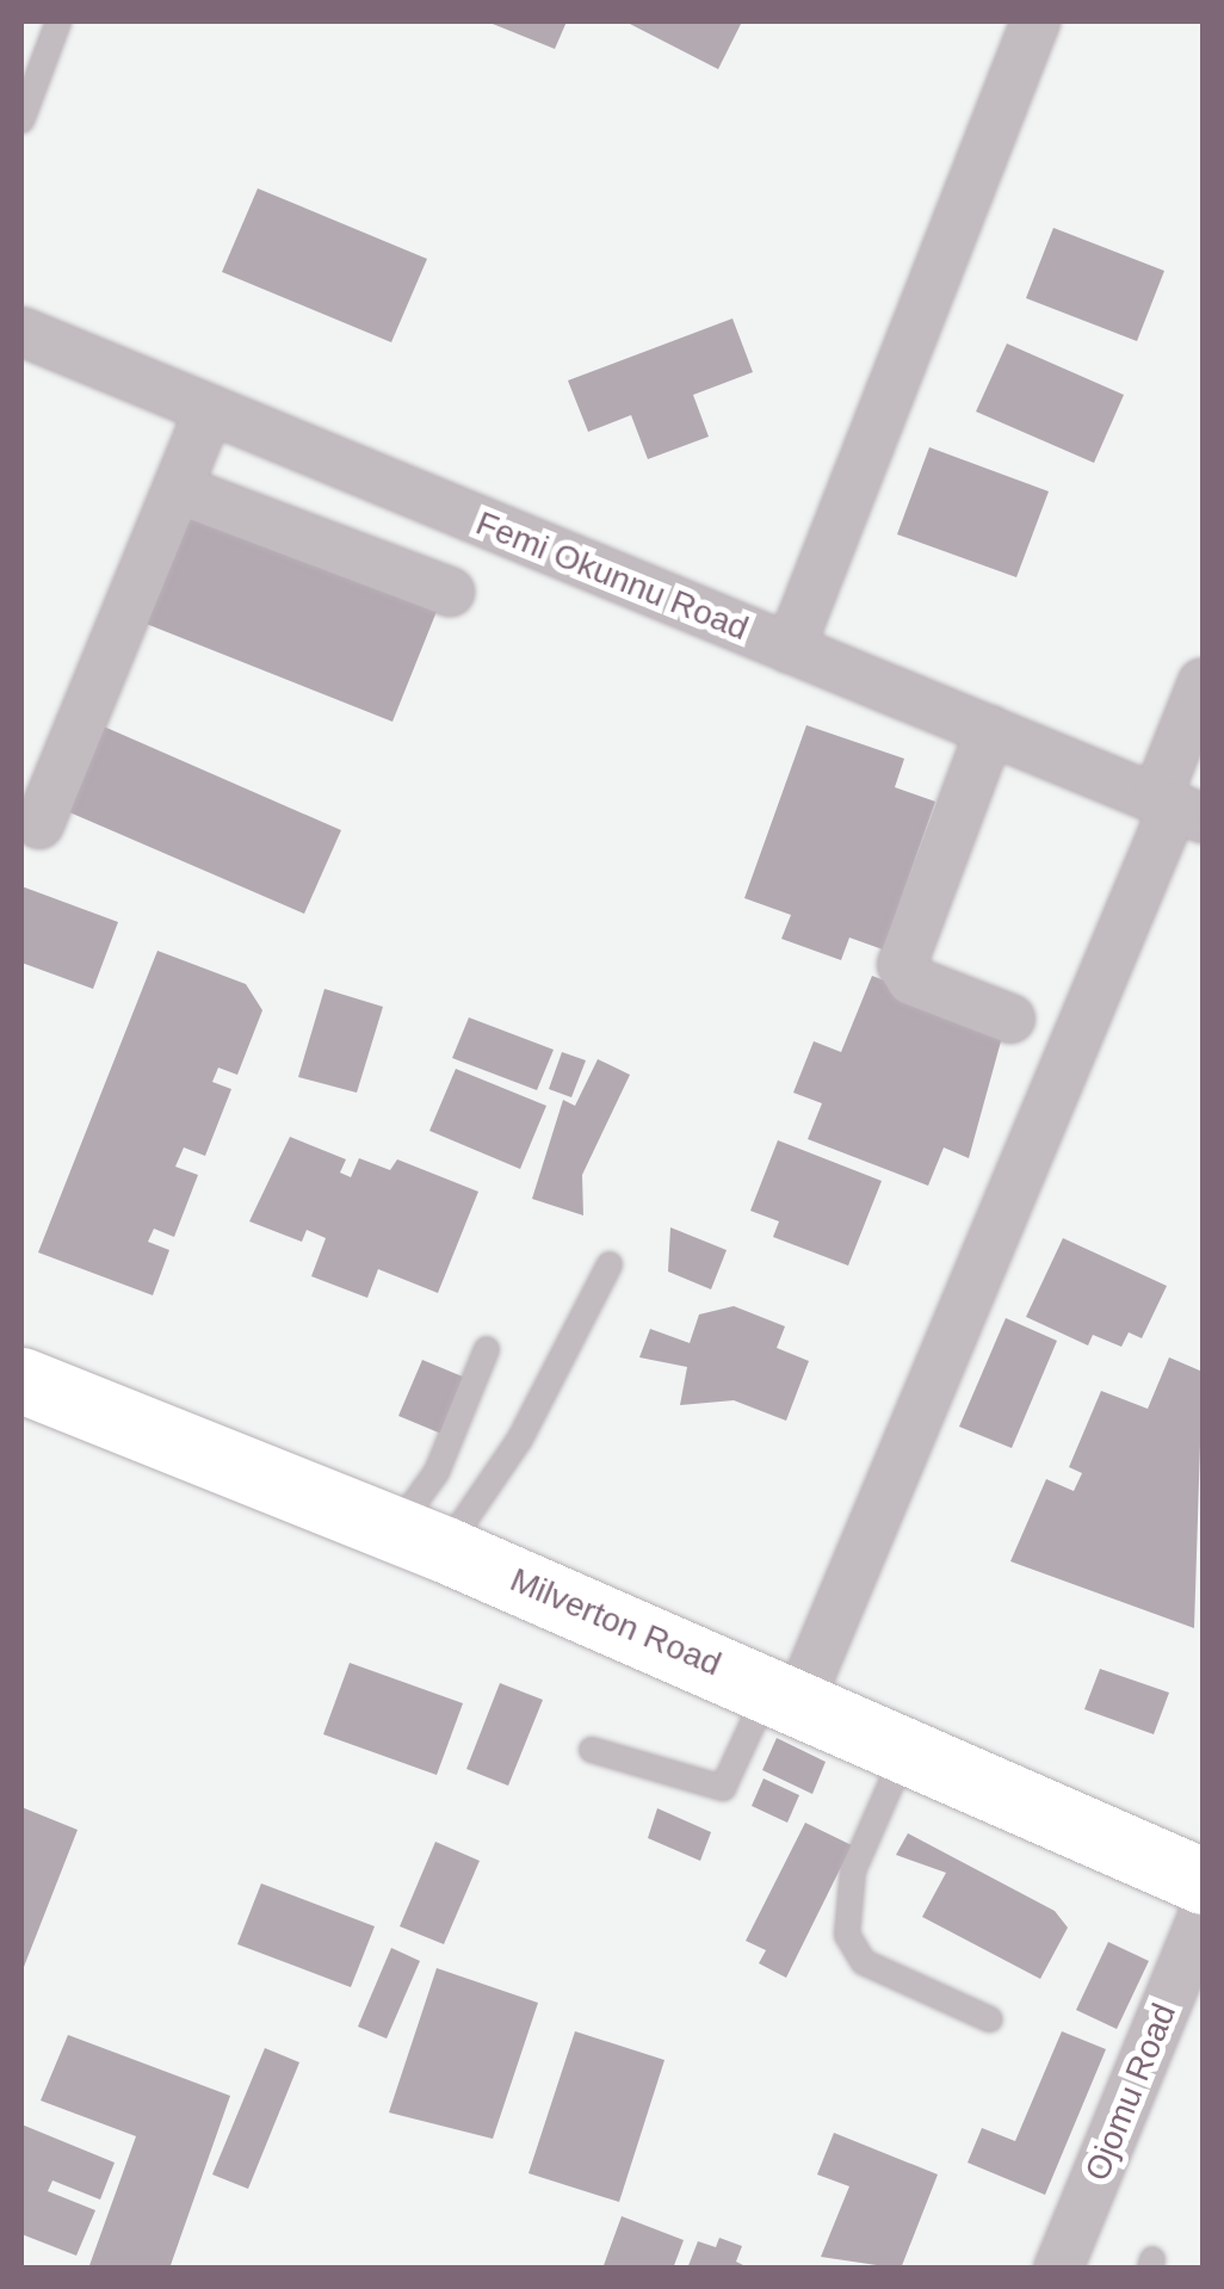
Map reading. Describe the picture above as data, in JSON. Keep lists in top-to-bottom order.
{
  "streets": {
    "street": ["Femi Okunnu Road", "Milverton Road", "Ojomu Road"]
  }
}
